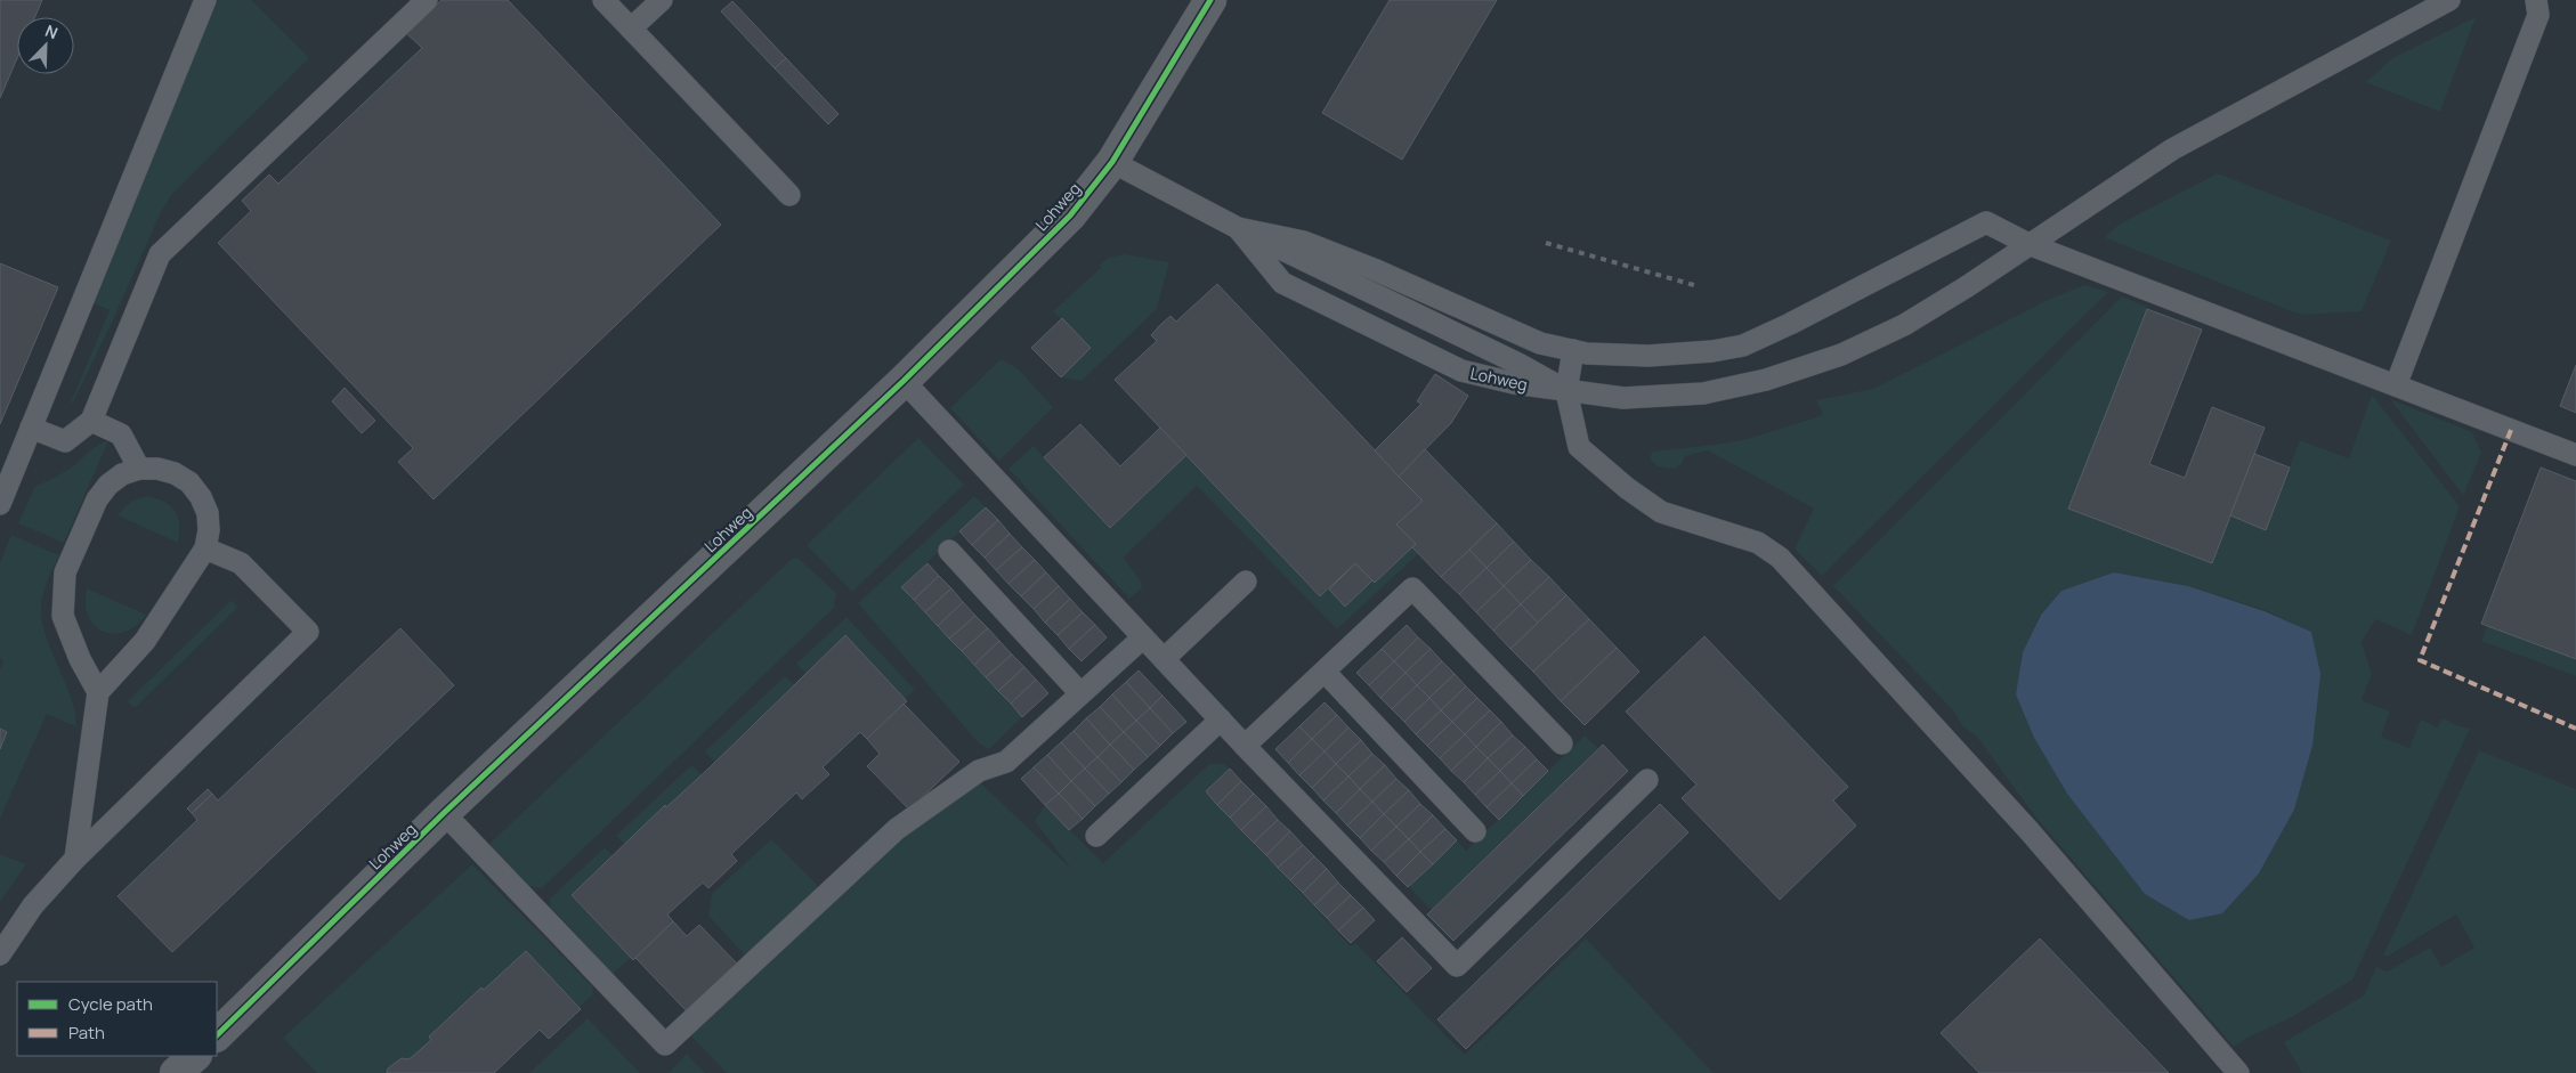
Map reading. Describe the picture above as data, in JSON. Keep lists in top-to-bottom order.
{
  "streets": {
    "street": ["Lohweg"]
  },
  "legend": ["Cycle path", "Path"],
  "north": "top right"
}
